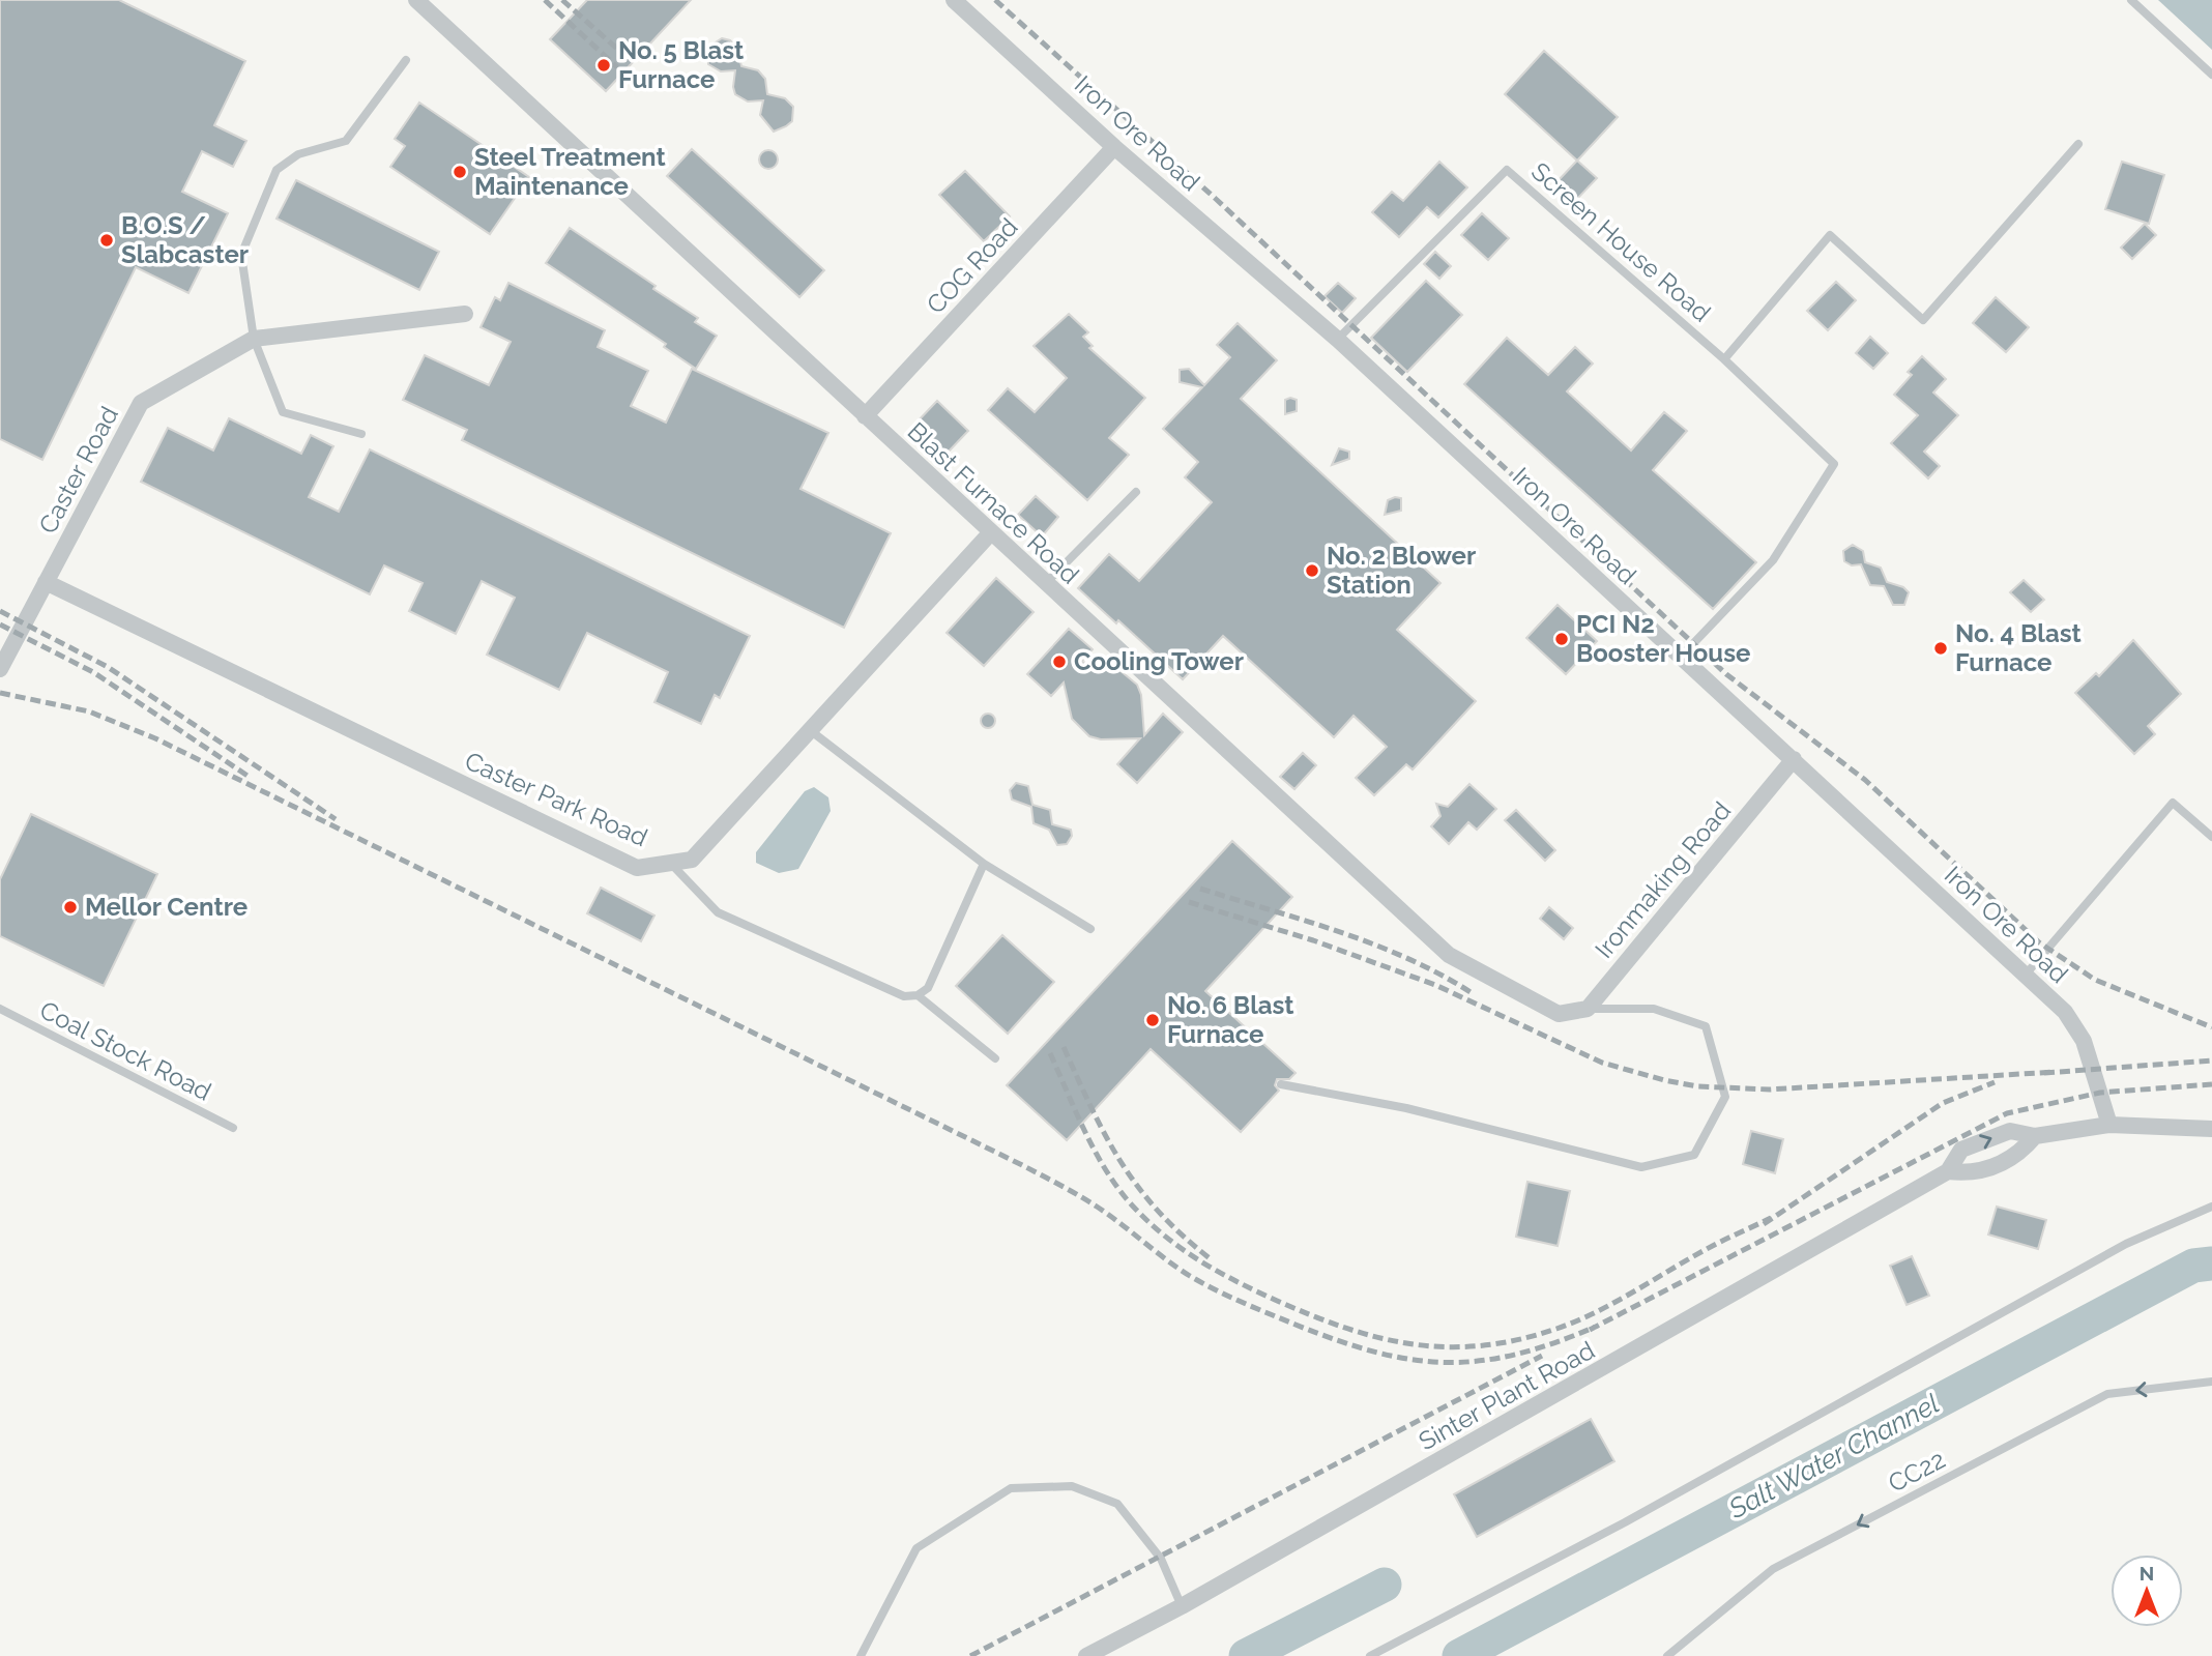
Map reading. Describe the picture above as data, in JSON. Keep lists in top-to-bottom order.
{
  "streets": {
    "street": [
      "Iron Ore Road",
      "COG Road",
      "Caster Road",
      "Blast Furnace Road",
      "Caster Park Road",
      "Ironmaking Road",
      "Sinter Plant Road"
    ],
    "lane": ["Screen House Road", "Coal Stock Road", "CC22"]
  },
  "crossings": [
    ["Iron Ore Road", "Screen House Road"],
    ["Iron Ore Road", "COG Road"],
    ["Iron Ore Road", "Ironmaking Road"],
    ["Iron Ore Road", "Sinter Plant Road"],
    ["COG Road", "Blast Furnace Road"],
    ["Caster Road", "Caster Park Road"],
    ["Blast Furnace Road", "Caster Park Road"],
    ["Blast Furnace Road", "Ironmaking Road"]
  ],
  "one_way": ["CC22"],
  "water": ["Salt Water Channel"],
  "places": [
    "No. 5 Blast Furnace",
    "Steel Treatment Maintenance",
    "B.O.S / Slabcaster",
    "No. 2 Blower Station",
    "PCI N2 Booster House",
    "No. 4 Blast Furnace",
    "Cooling Tower",
    "Mellor Centre",
    "No. 6 Blast Furnace"
  ],
  "north": "top"
}
